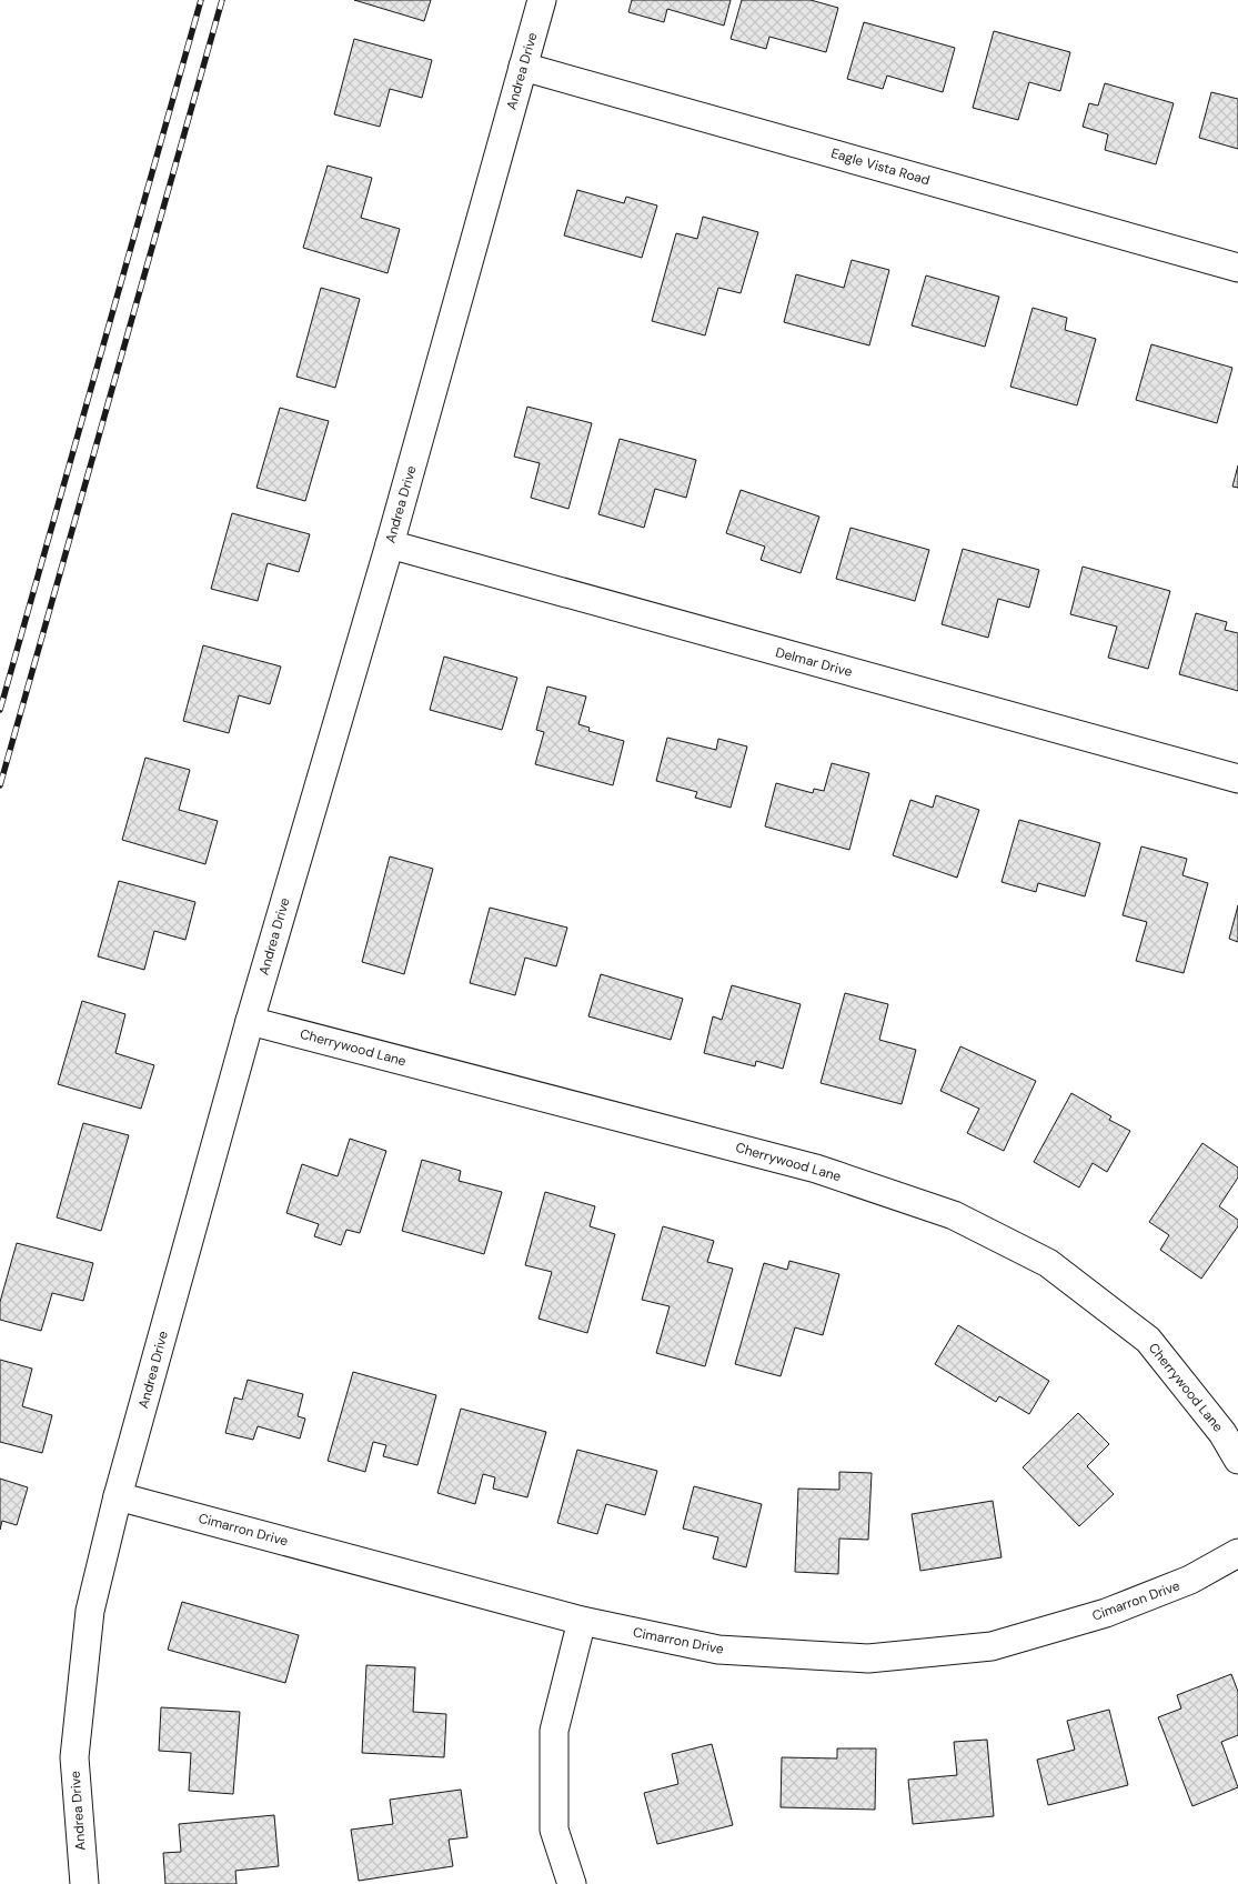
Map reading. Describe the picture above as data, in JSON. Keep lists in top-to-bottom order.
{
  "streets": {
    "street": [
      "Andrea Drive",
      "Eagle Vista Road",
      "Delmar Drive",
      "Cherrywood Lane",
      "Cimarron Drive"
    ]
  },
  "crossings": [
    ["Andrea Drive", "Eagle Vista Road"],
    ["Andrea Drive", "Delmar Drive"],
    ["Andrea Drive", "Cherrywood Lane"],
    ["Andrea Drive", "Cimarron Drive"]
  ]
}
